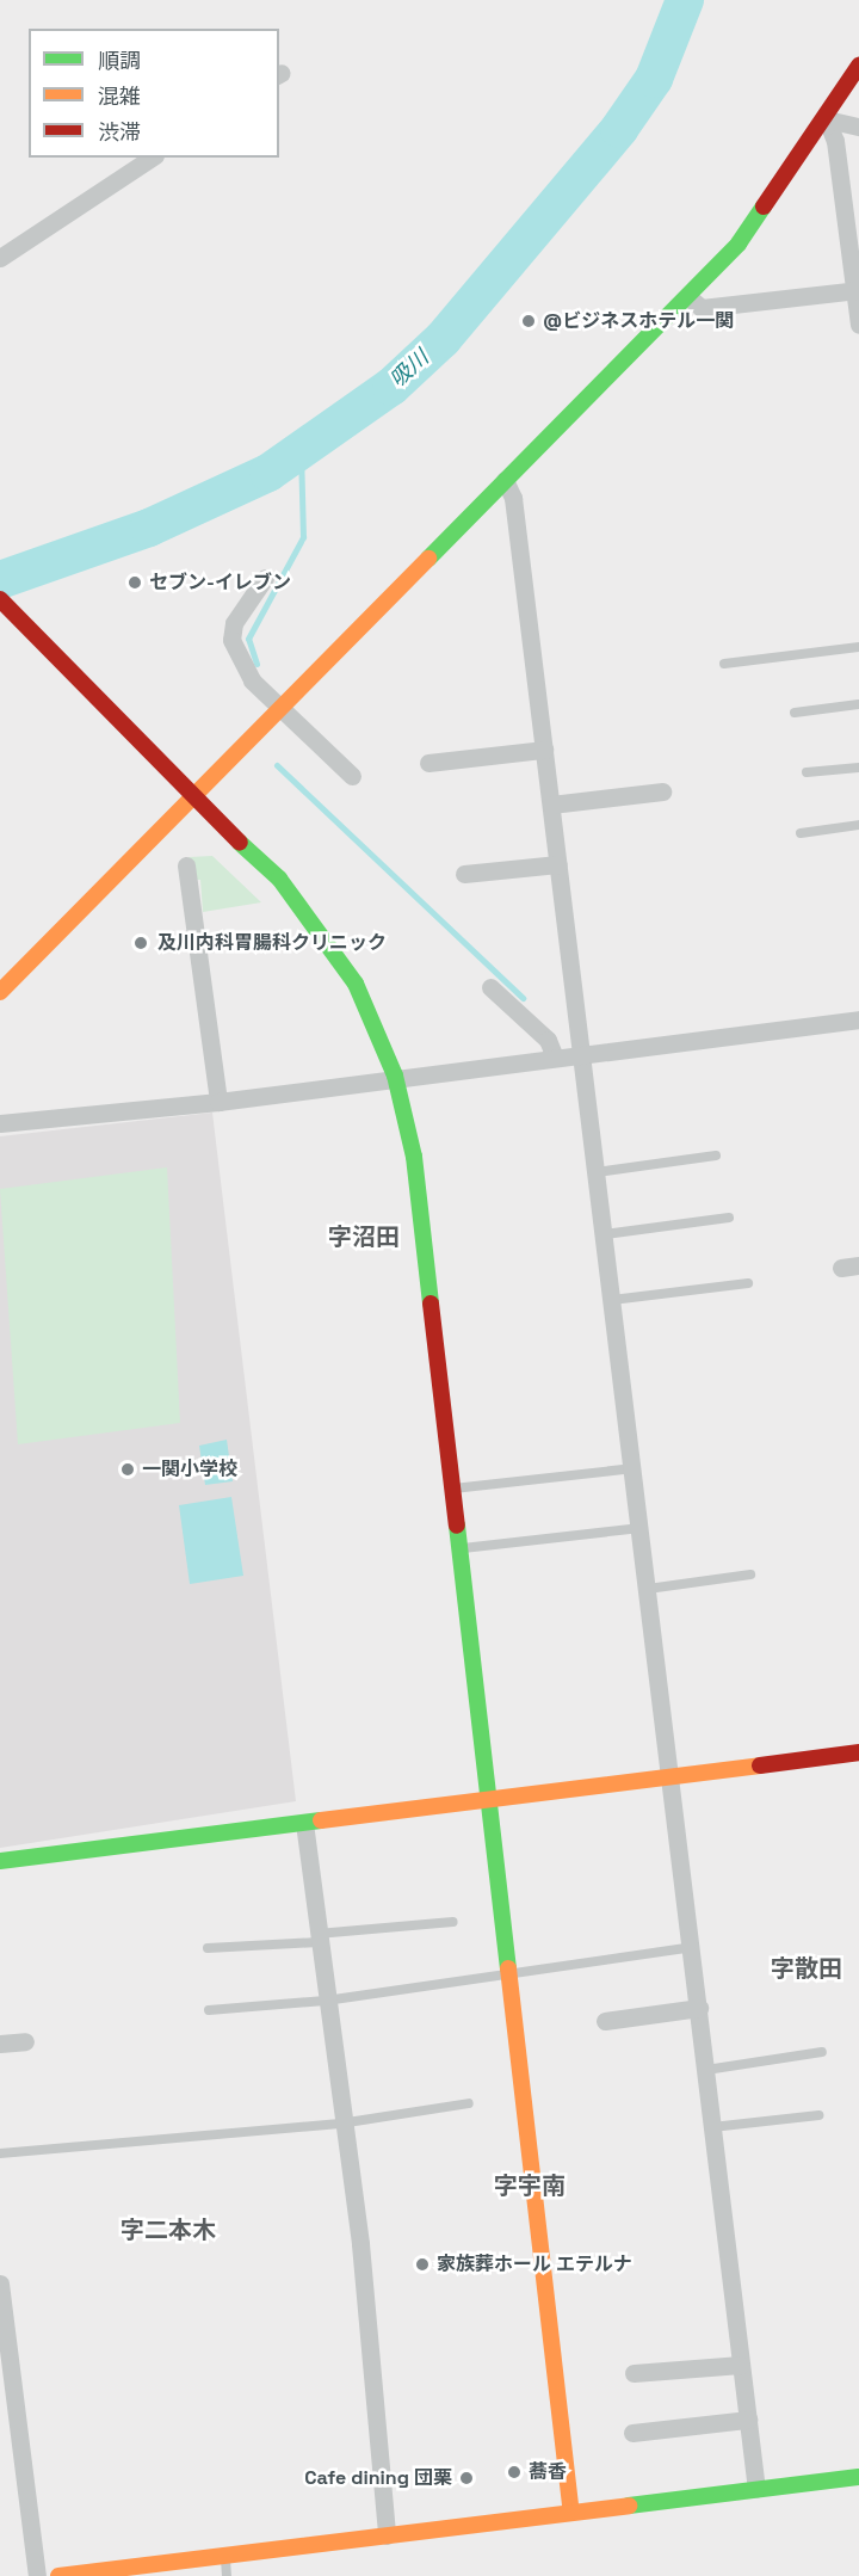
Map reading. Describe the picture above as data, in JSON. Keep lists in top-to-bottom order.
{
  "districts": [
    "字沼田",
    "字散田",
    "字宇南",
    "字二本木"
  ],
  "water": ["吸川"],
  "places": [
    "@ビジネスホテル一関",
    "セブン-イレブン",
    "及川内科胃腸科クリニック",
    "一関小学校",
    "家族葬ホール エテルナ",
    "蕎香",
    "Cafe dining 団栗"
  ],
  "legend": ["順調", "混雑", "渋滞"]
}
